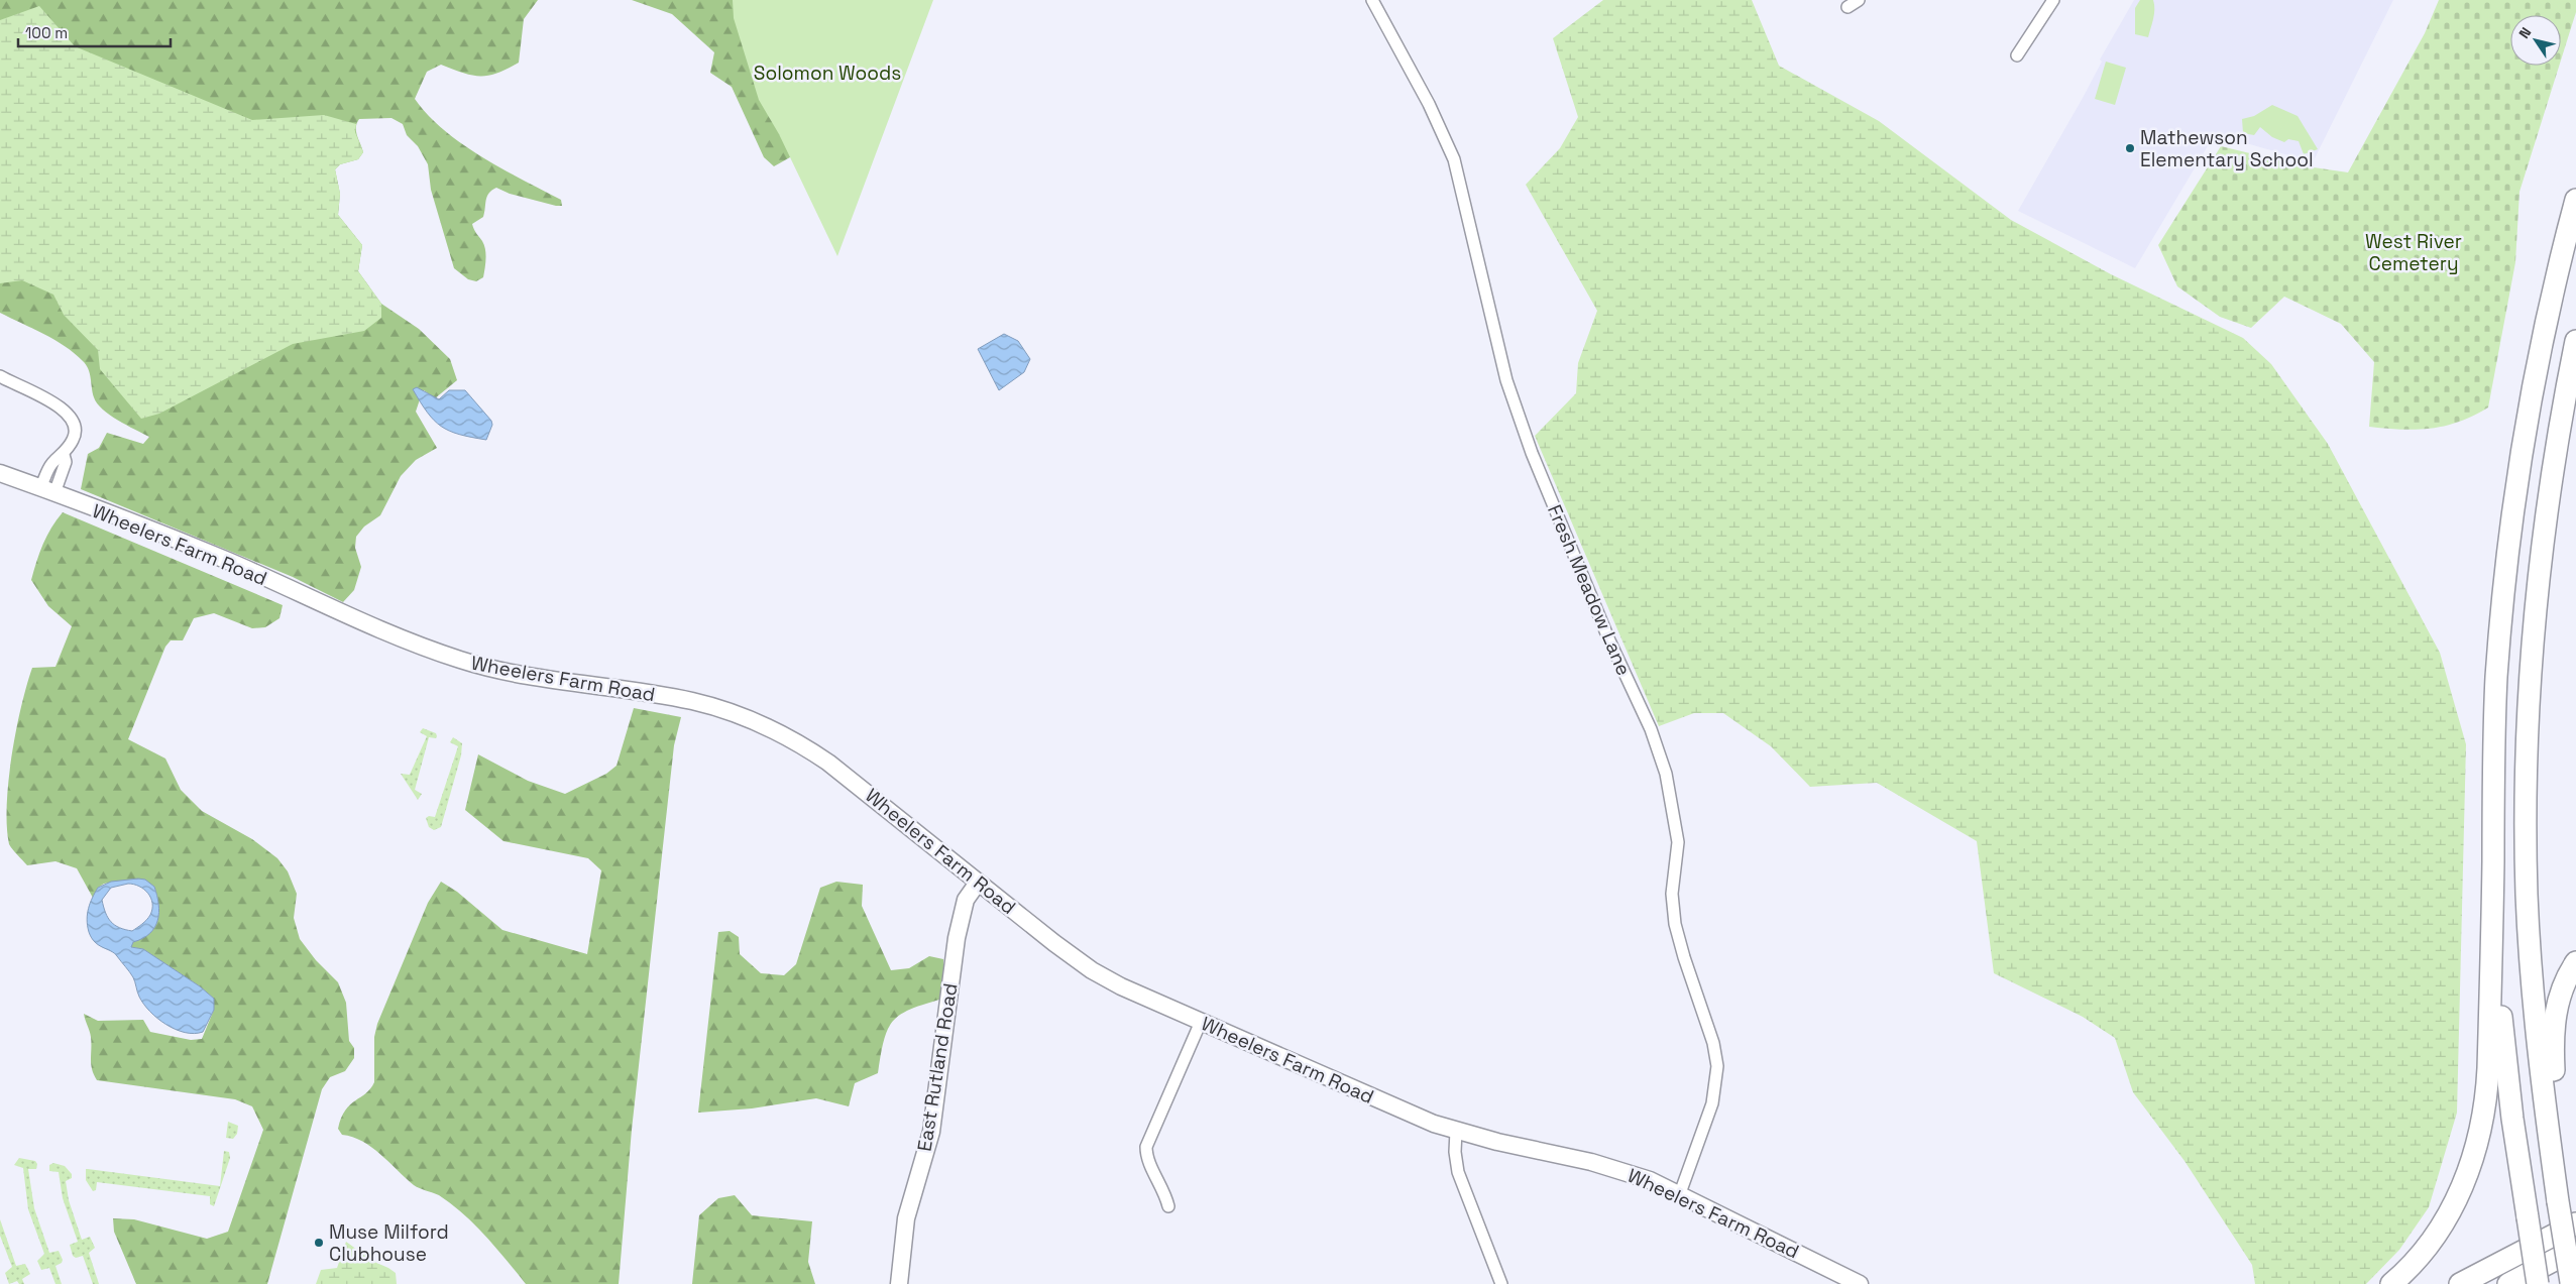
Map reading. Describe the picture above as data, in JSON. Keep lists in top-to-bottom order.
{
  "streets": {
    "main road": ["Wheelers Farm Road", "East Rutland Road"],
    "street": ["Fresh Meadow Lane"]
  },
  "crossings": [
    ["Wheelers Farm Road", "Fresh Meadow Lane"],
    ["Wheelers Farm Road", "East Rutland Road"]
  ],
  "parks": ["Solomon Woods", "West River Cemetery"],
  "places": ["Mathewson Elementary School", "Muse Milford Clubhouse"],
  "scale_bar": "100 m",
  "north": "top left"
}
